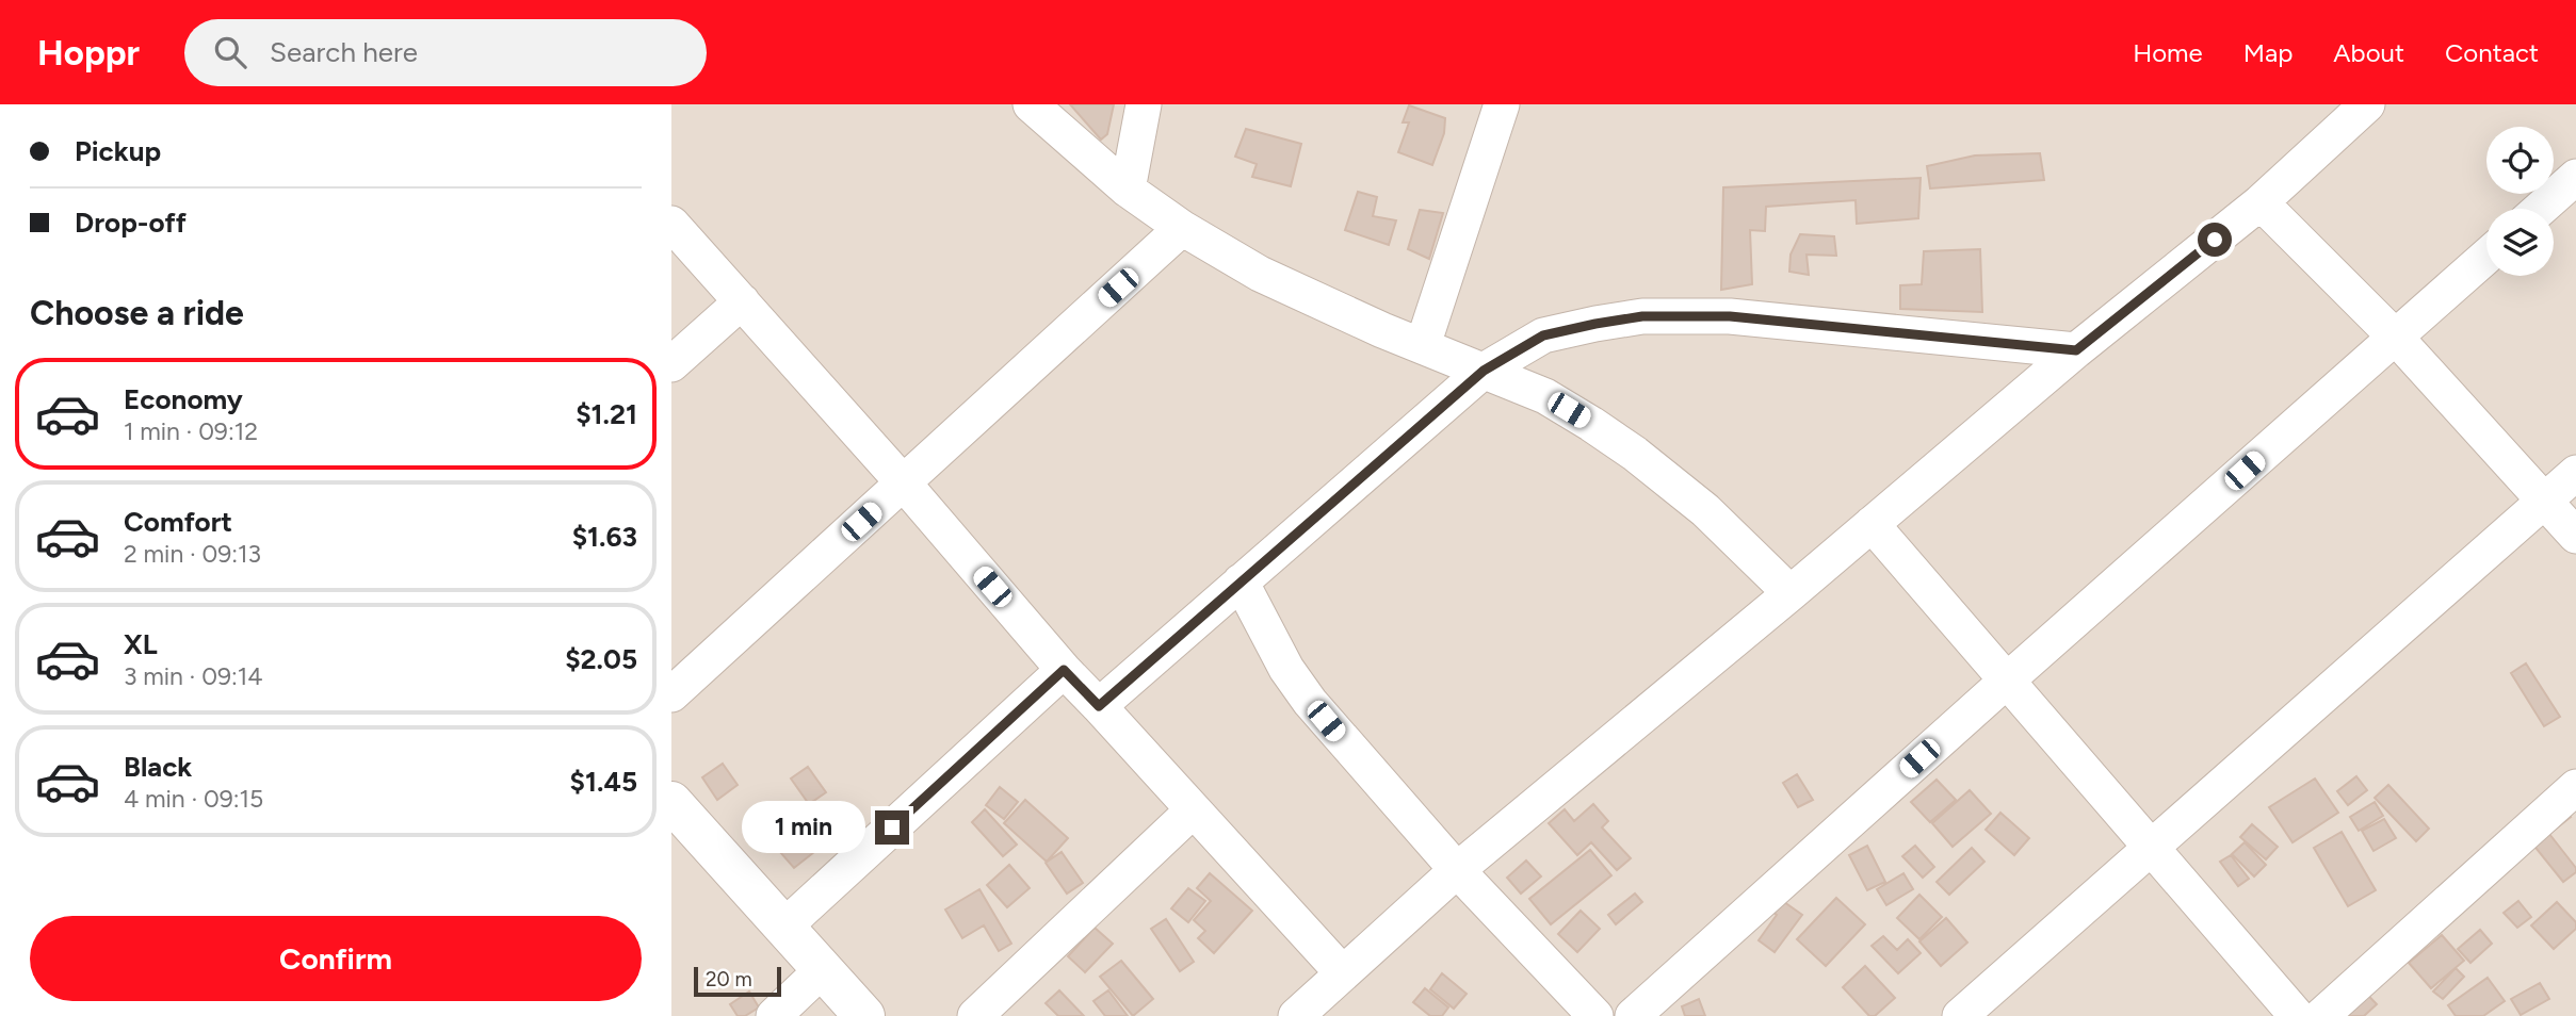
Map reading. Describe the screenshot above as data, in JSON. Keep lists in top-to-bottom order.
{
  "scale_bar": "20 m",
  "page": {
    "header": "Hoppr",
    "search": "Search here",
    "nav": [
      "Home",
      "Map",
      "About",
      "Contact"
    ],
    "banner": ["Pickup", "Drop-off"],
    "heading": "Choose a ride",
    "list": [
      {
        "name": "Economy",
        "note": "1 min · 09:12",
        "value": "$1.21"
      },
      {
        "name": "Comfort",
        "note": "2 min · 09:13",
        "value": "$1.63"
      },
      {
        "name": "XL",
        "note": "3 min · 09:14",
        "value": "$2.05"
      },
      {
        "name": "Black",
        "note": "4 min · 09:15",
        "value": "$1.45"
      }
    ],
    "bubble": "1 min",
    "buttons": "Confirm",
    "scale": "20 m"
  }
}
